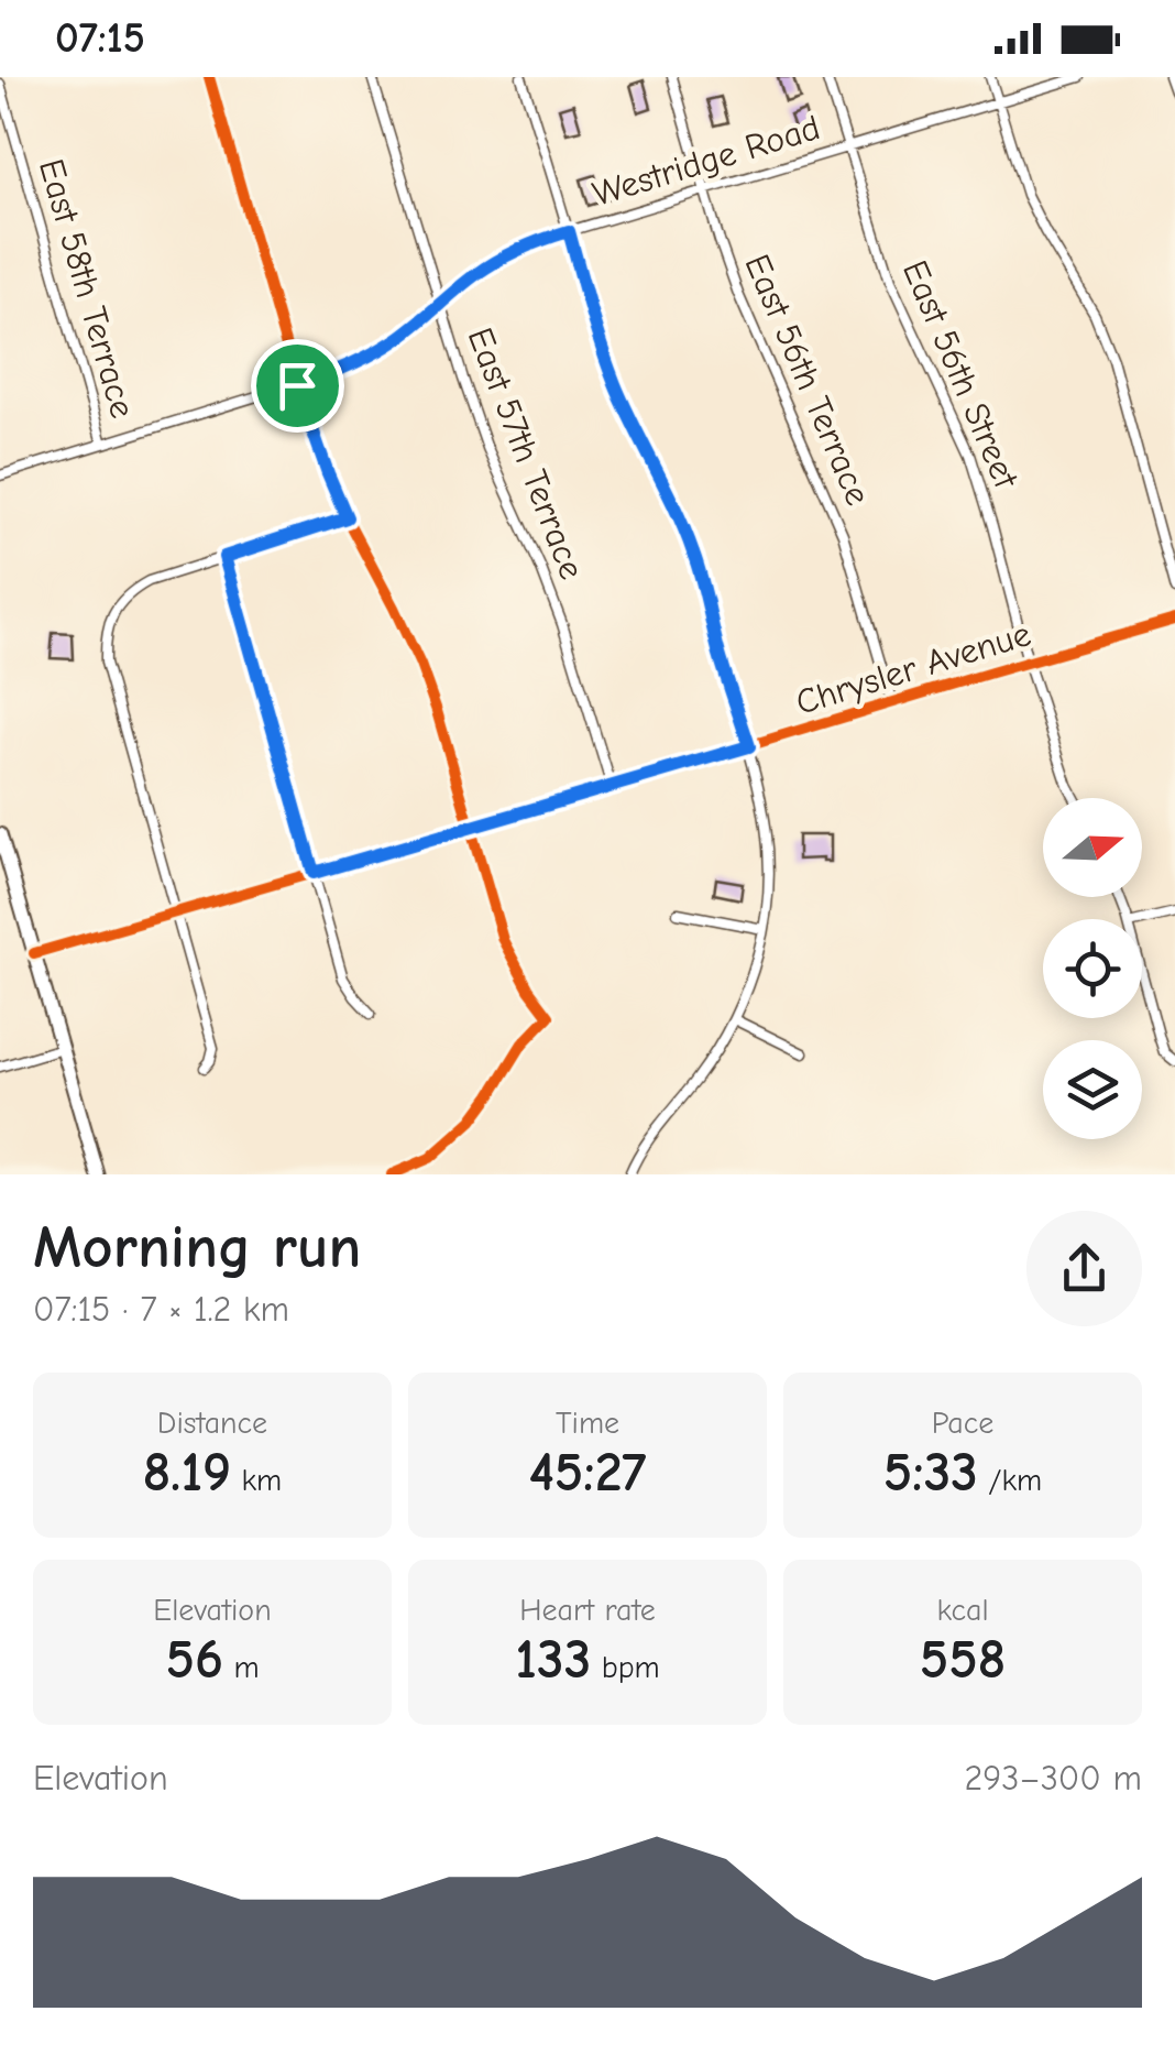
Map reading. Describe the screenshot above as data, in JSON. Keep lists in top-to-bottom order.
{
  "streets": {
    "street": [
      "Westridge Road",
      "East 58th Terrace",
      "East 56th Street",
      "East 56th Terrace",
      "East 57th Terrace",
      "Chrysler Avenue"
    ]
  },
  "crossings": [
    ["Westridge Road", "East 58th Terrace"],
    ["Westridge Road", "East 56th Street"],
    ["Westridge Road", "East 56th Terrace"],
    ["Westridge Road", "East 57th Terrace"],
    ["East 56th Street", "Chrysler Avenue"],
    ["East 56th Terrace", "Chrysler Avenue"],
    ["East 57th Terrace", "Chrysler Avenue"]
  ],
  "north": "right",
  "page": {
    "status": "07:15",
    "heading": ["Morning run", "07:15 · 7 × 1.2 km"],
    "stats": [
      ["Distance", "8.19 km"],
      ["Time", "45:27"],
      ["Pace", "5:33 /km"],
      ["Elevation", "56 m"],
      ["Heart rate", "133 bpm"],
      ["kcal", "558"]
    ],
    "chart": ["Elevation", "293–300 m"]
  }
}
